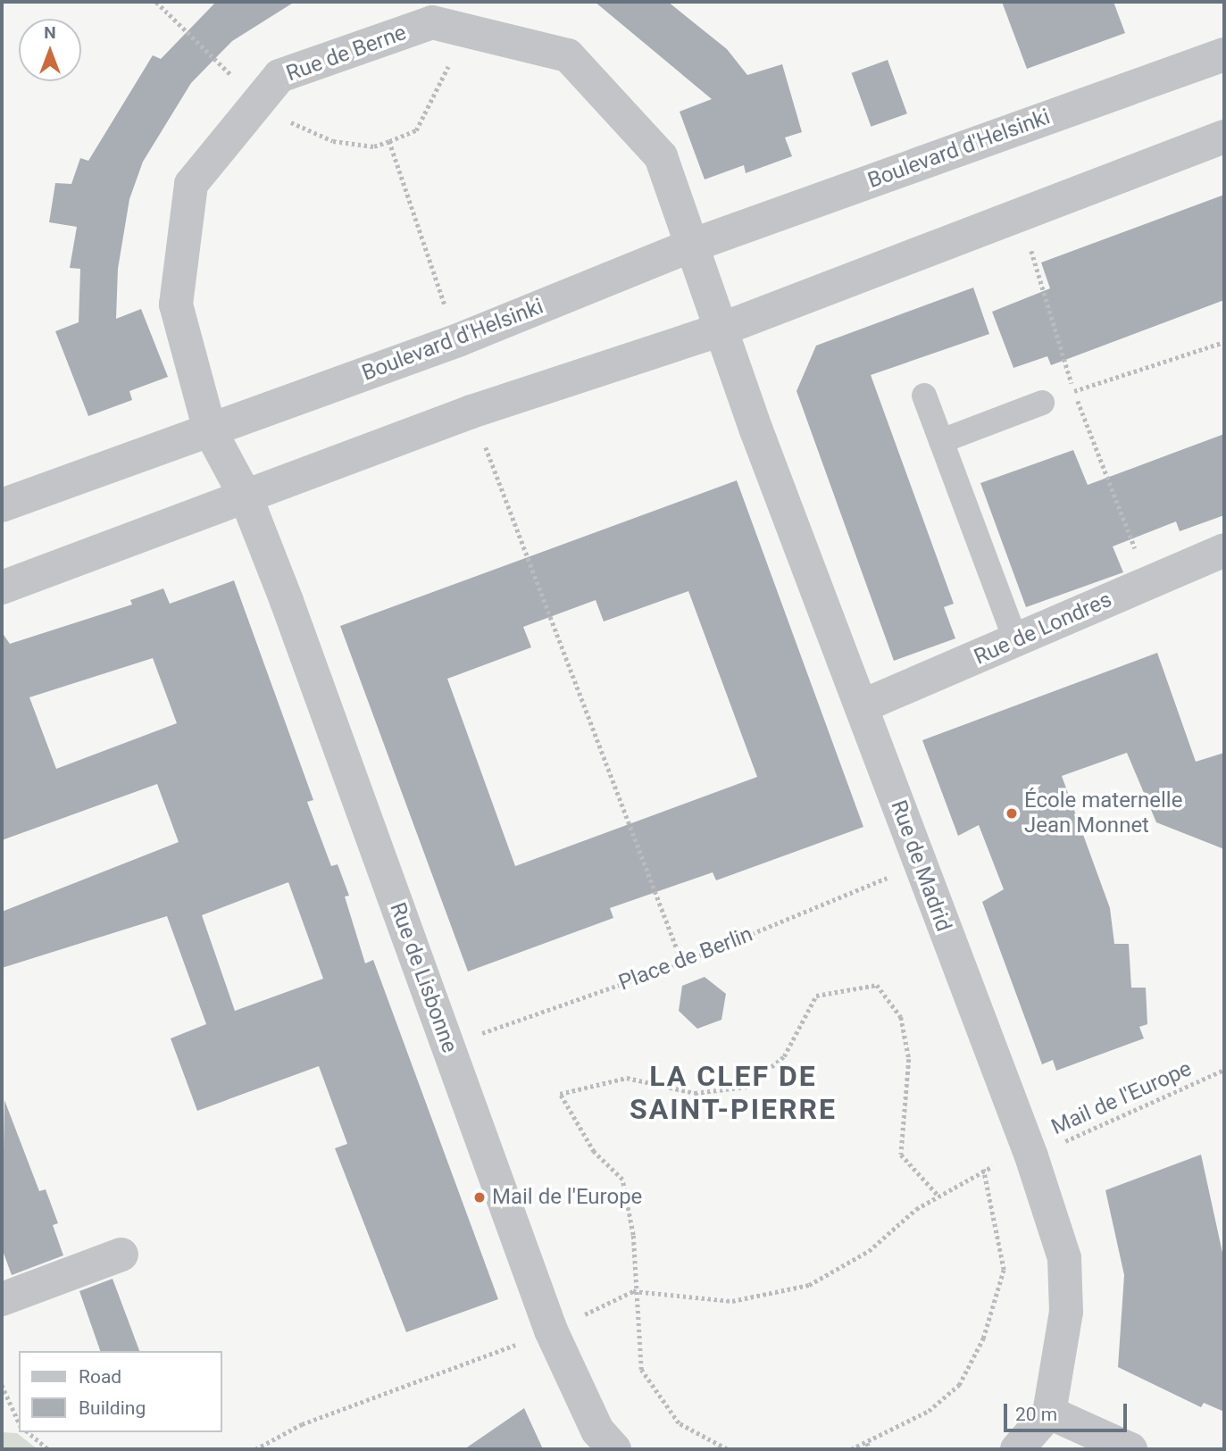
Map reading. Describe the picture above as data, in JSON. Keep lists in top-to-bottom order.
{
  "streets": {
    "street": [
      "Rue de Berne",
      "Boulevard d'Helsinki",
      "Rue de Londres",
      "Rue de Madrid",
      "Rue de Lisbonne"
    ],
    "path": ["Place de Berlin", "Mail de l'Europe"]
  },
  "crossings": [
    ["Rue de Berne", "Boulevard d'Helsinki"],
    ["Rue de Londres", "Rue de Madrid"],
    ["Rue de Madrid", "Place de Berlin"],
    ["Rue de Madrid", "Mail de l'Europe"],
    ["Place de Berlin", "Rue de Lisbonne"]
  ],
  "districts": ["LA CLEF DE SAINT-PIERRE"],
  "places": ["École maternelle Jean Monnet", "Mail de l'Europe"],
  "legend": ["Road", "Building"],
  "scale_bar": "20 m",
  "north": "top"
}
